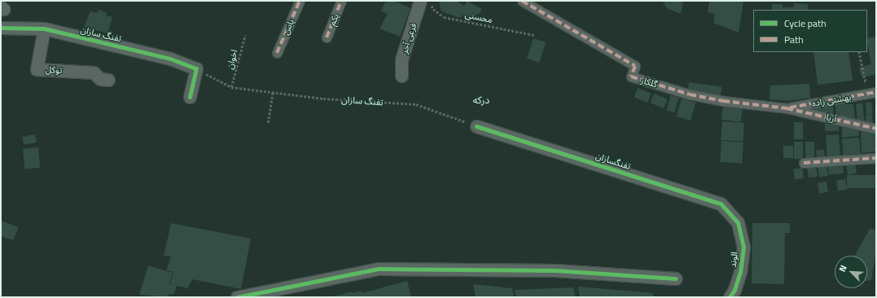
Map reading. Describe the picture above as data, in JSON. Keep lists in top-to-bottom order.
{
  "streets": {
    "street": [
      "یکم",
      "یاس",
      "تفنگ سازان",
      "فرعی آخر",
      "توکل",
      "گلکار",
      "بهشتی زاده",
      "آریا",
      "تفنگسازان",
      "الوند"
    ],
    "path": ["محسنی", "اخوان"]
  },
  "crossings": [
    ["محسنی", "فرعی آخر"],
    ["تفنگ سازان", "اخوان"],
    ["تفنگ سازان", "توکل"],
    ["تفنگ سازان", "تفنگسازان"],
    ["گلکار", "بهشتی زاده"],
    ["گلکار", "آریا"],
    ["بهشتی زاده", "آریا"],
    ["تفنگسازان", "الوند"]
  ],
  "districts": ["درکه"],
  "legend": ["Cycle path", "Path"],
  "north": "top left"
}
